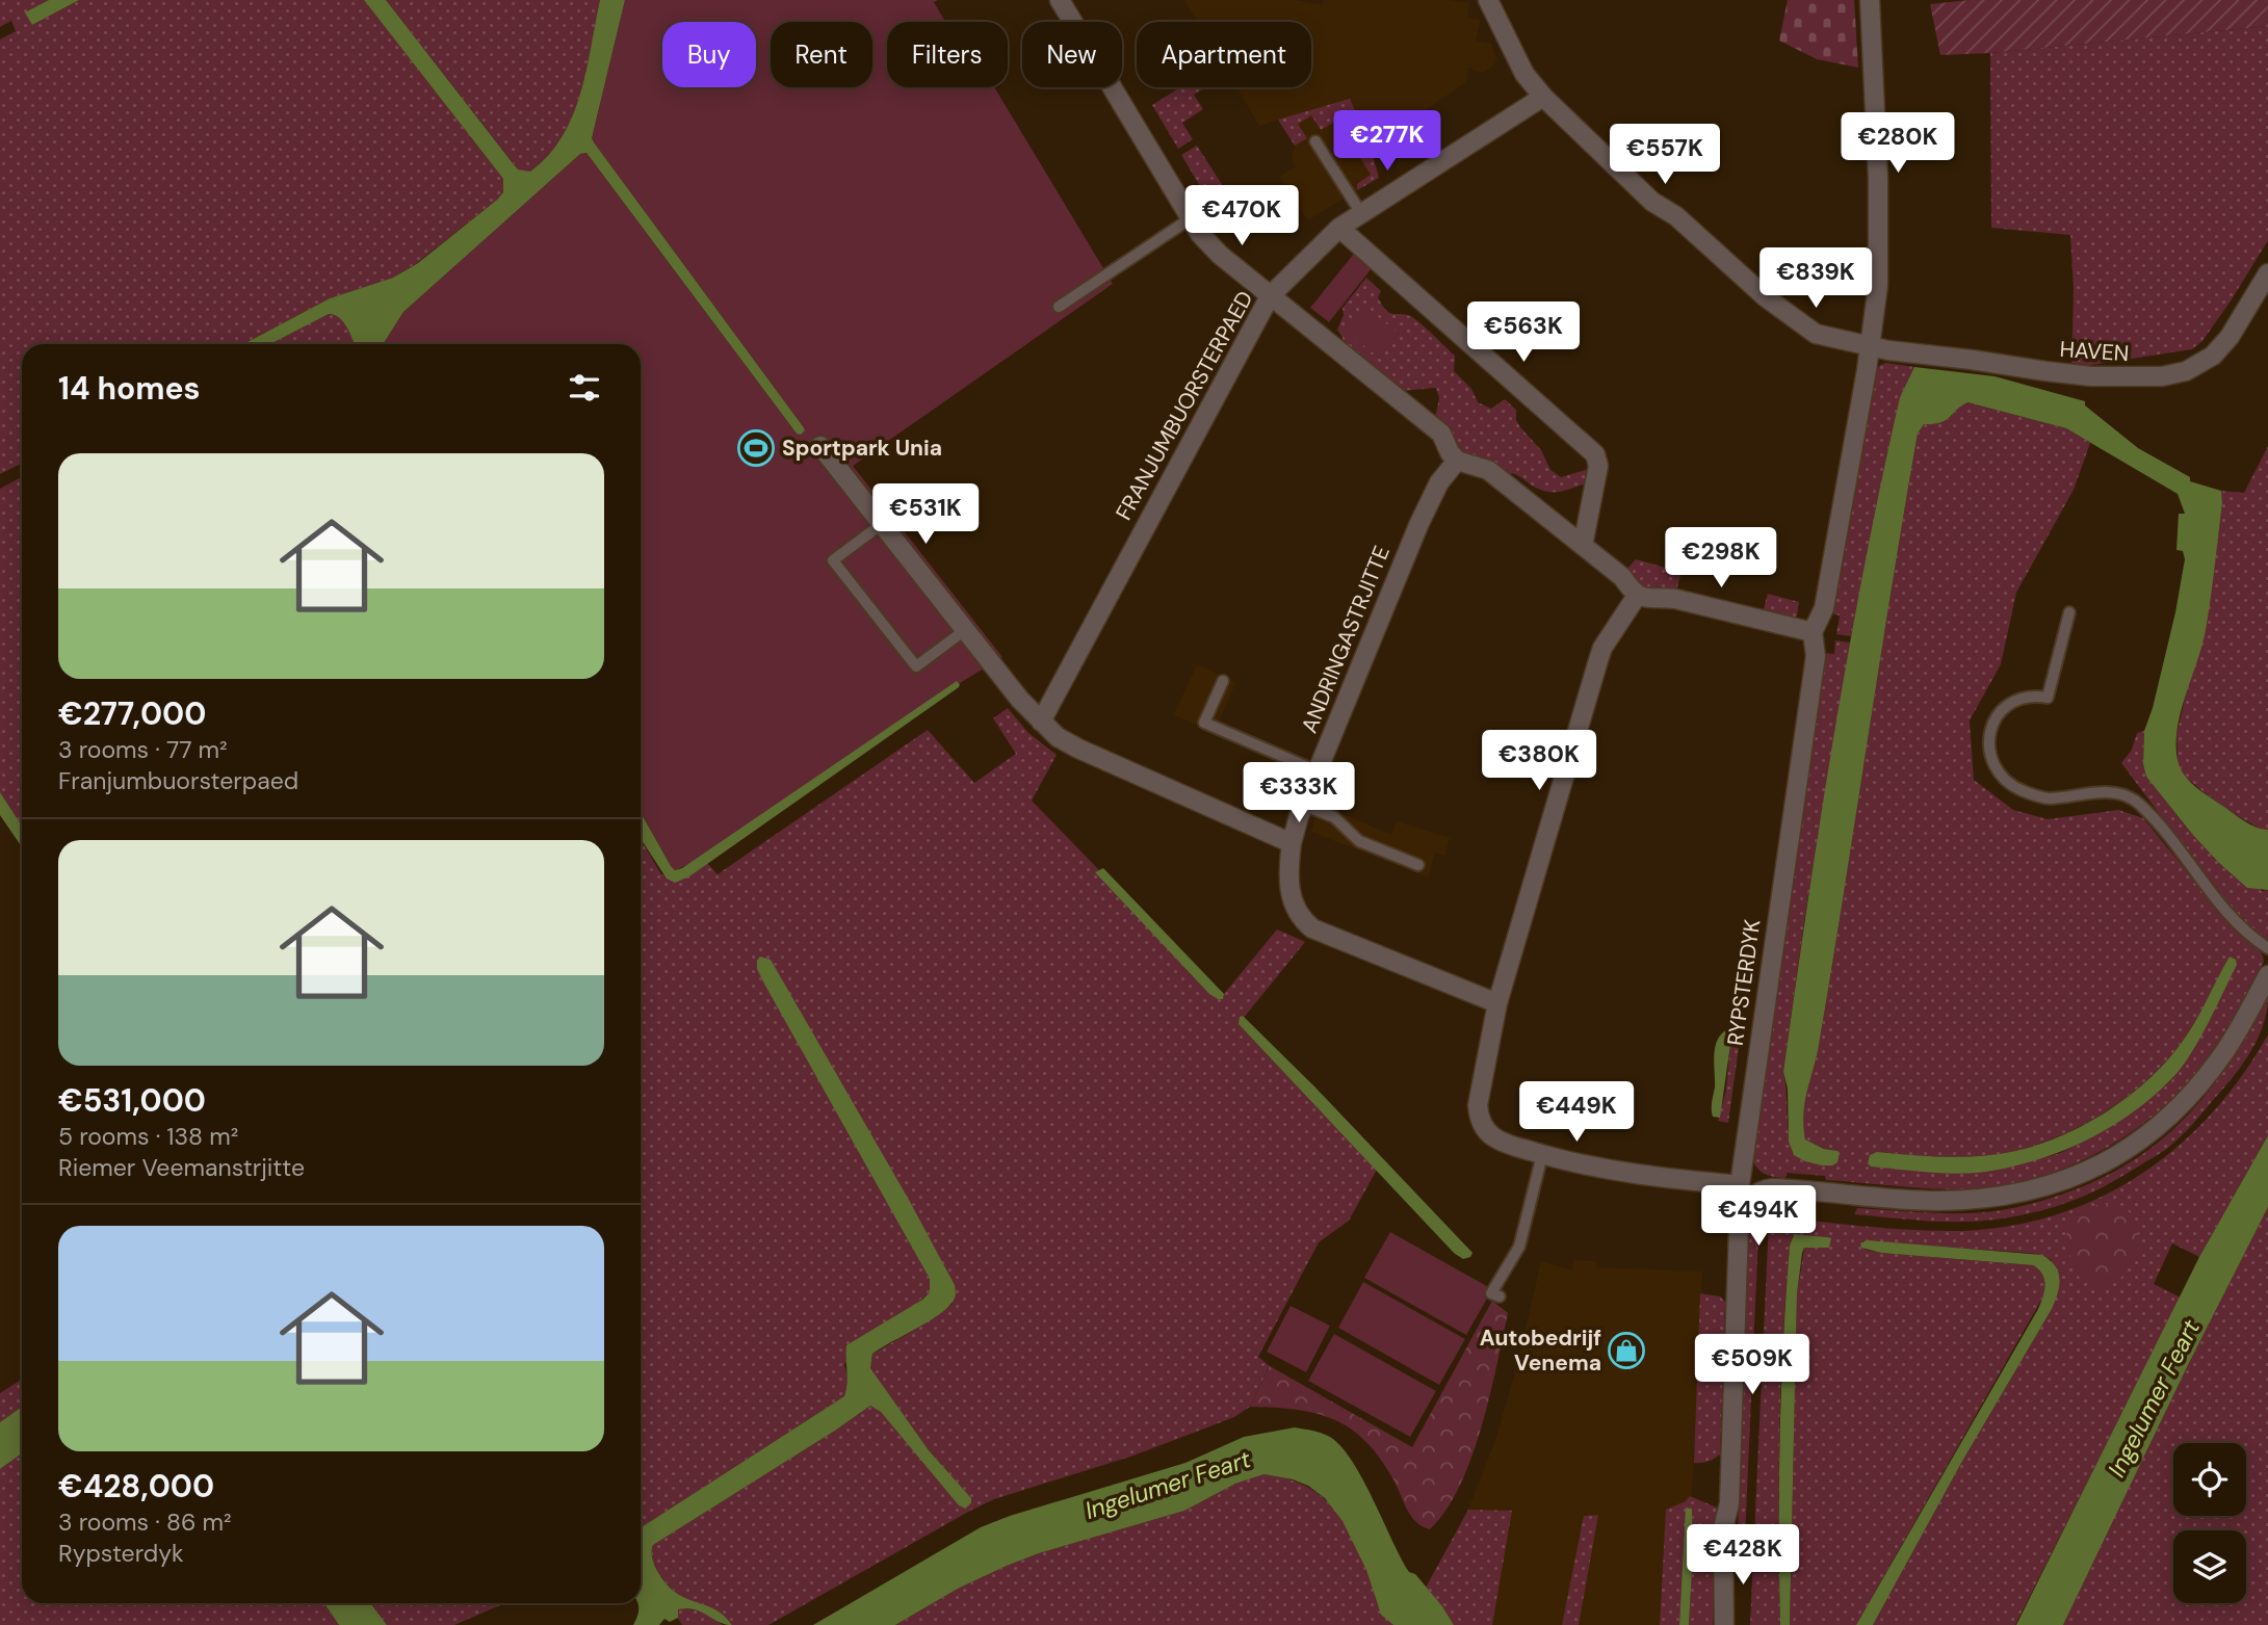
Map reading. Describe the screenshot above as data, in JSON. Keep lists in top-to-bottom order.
{
  "streets": {
    "street": [
      "HAVEN",
      "FRANJUMBUORSTERPAED",
      "ANDRINGASTRJITTE",
      "RYPSTERDYK"
    ]
  },
  "crossings": [
    ["HAVEN", "FRANJUMBUORSTERPAED"],
    ["HAVEN", "RYPSTERDYK"]
  ],
  "water": ["Ingelumer Feart"],
  "places": {
    "sports": ["Sportpark Unia"],
    "shop": ["Autobedrijf Venema"]
  },
  "page": {
    "chip": [
      "Buy",
      "Rent",
      "Filters",
      "New",
      "Apartment"
    ],
    "price": [
      "€277K",
      "€280K",
      "€557K",
      "€470K",
      "€839K",
      "€563K",
      "€531K",
      "€298K",
      "€380K",
      "€333K",
      "€449K",
      "€494K",
      "€509K",
      "€428K"
    ],
    "heading": "14 homes",
    "list": [
      {
        "name": "€277,000",
        "note": "3 rooms · 77 m² · Franjumbuorsterpaed"
      },
      {
        "name": "€531,000",
        "note": "5 rooms · 138 m² · Riemer Veemanstrjitte"
      },
      {
        "name": "€428,000",
        "note": "3 rooms · 86 m² · Rypsterdyk"
      }
    ]
  }
}
